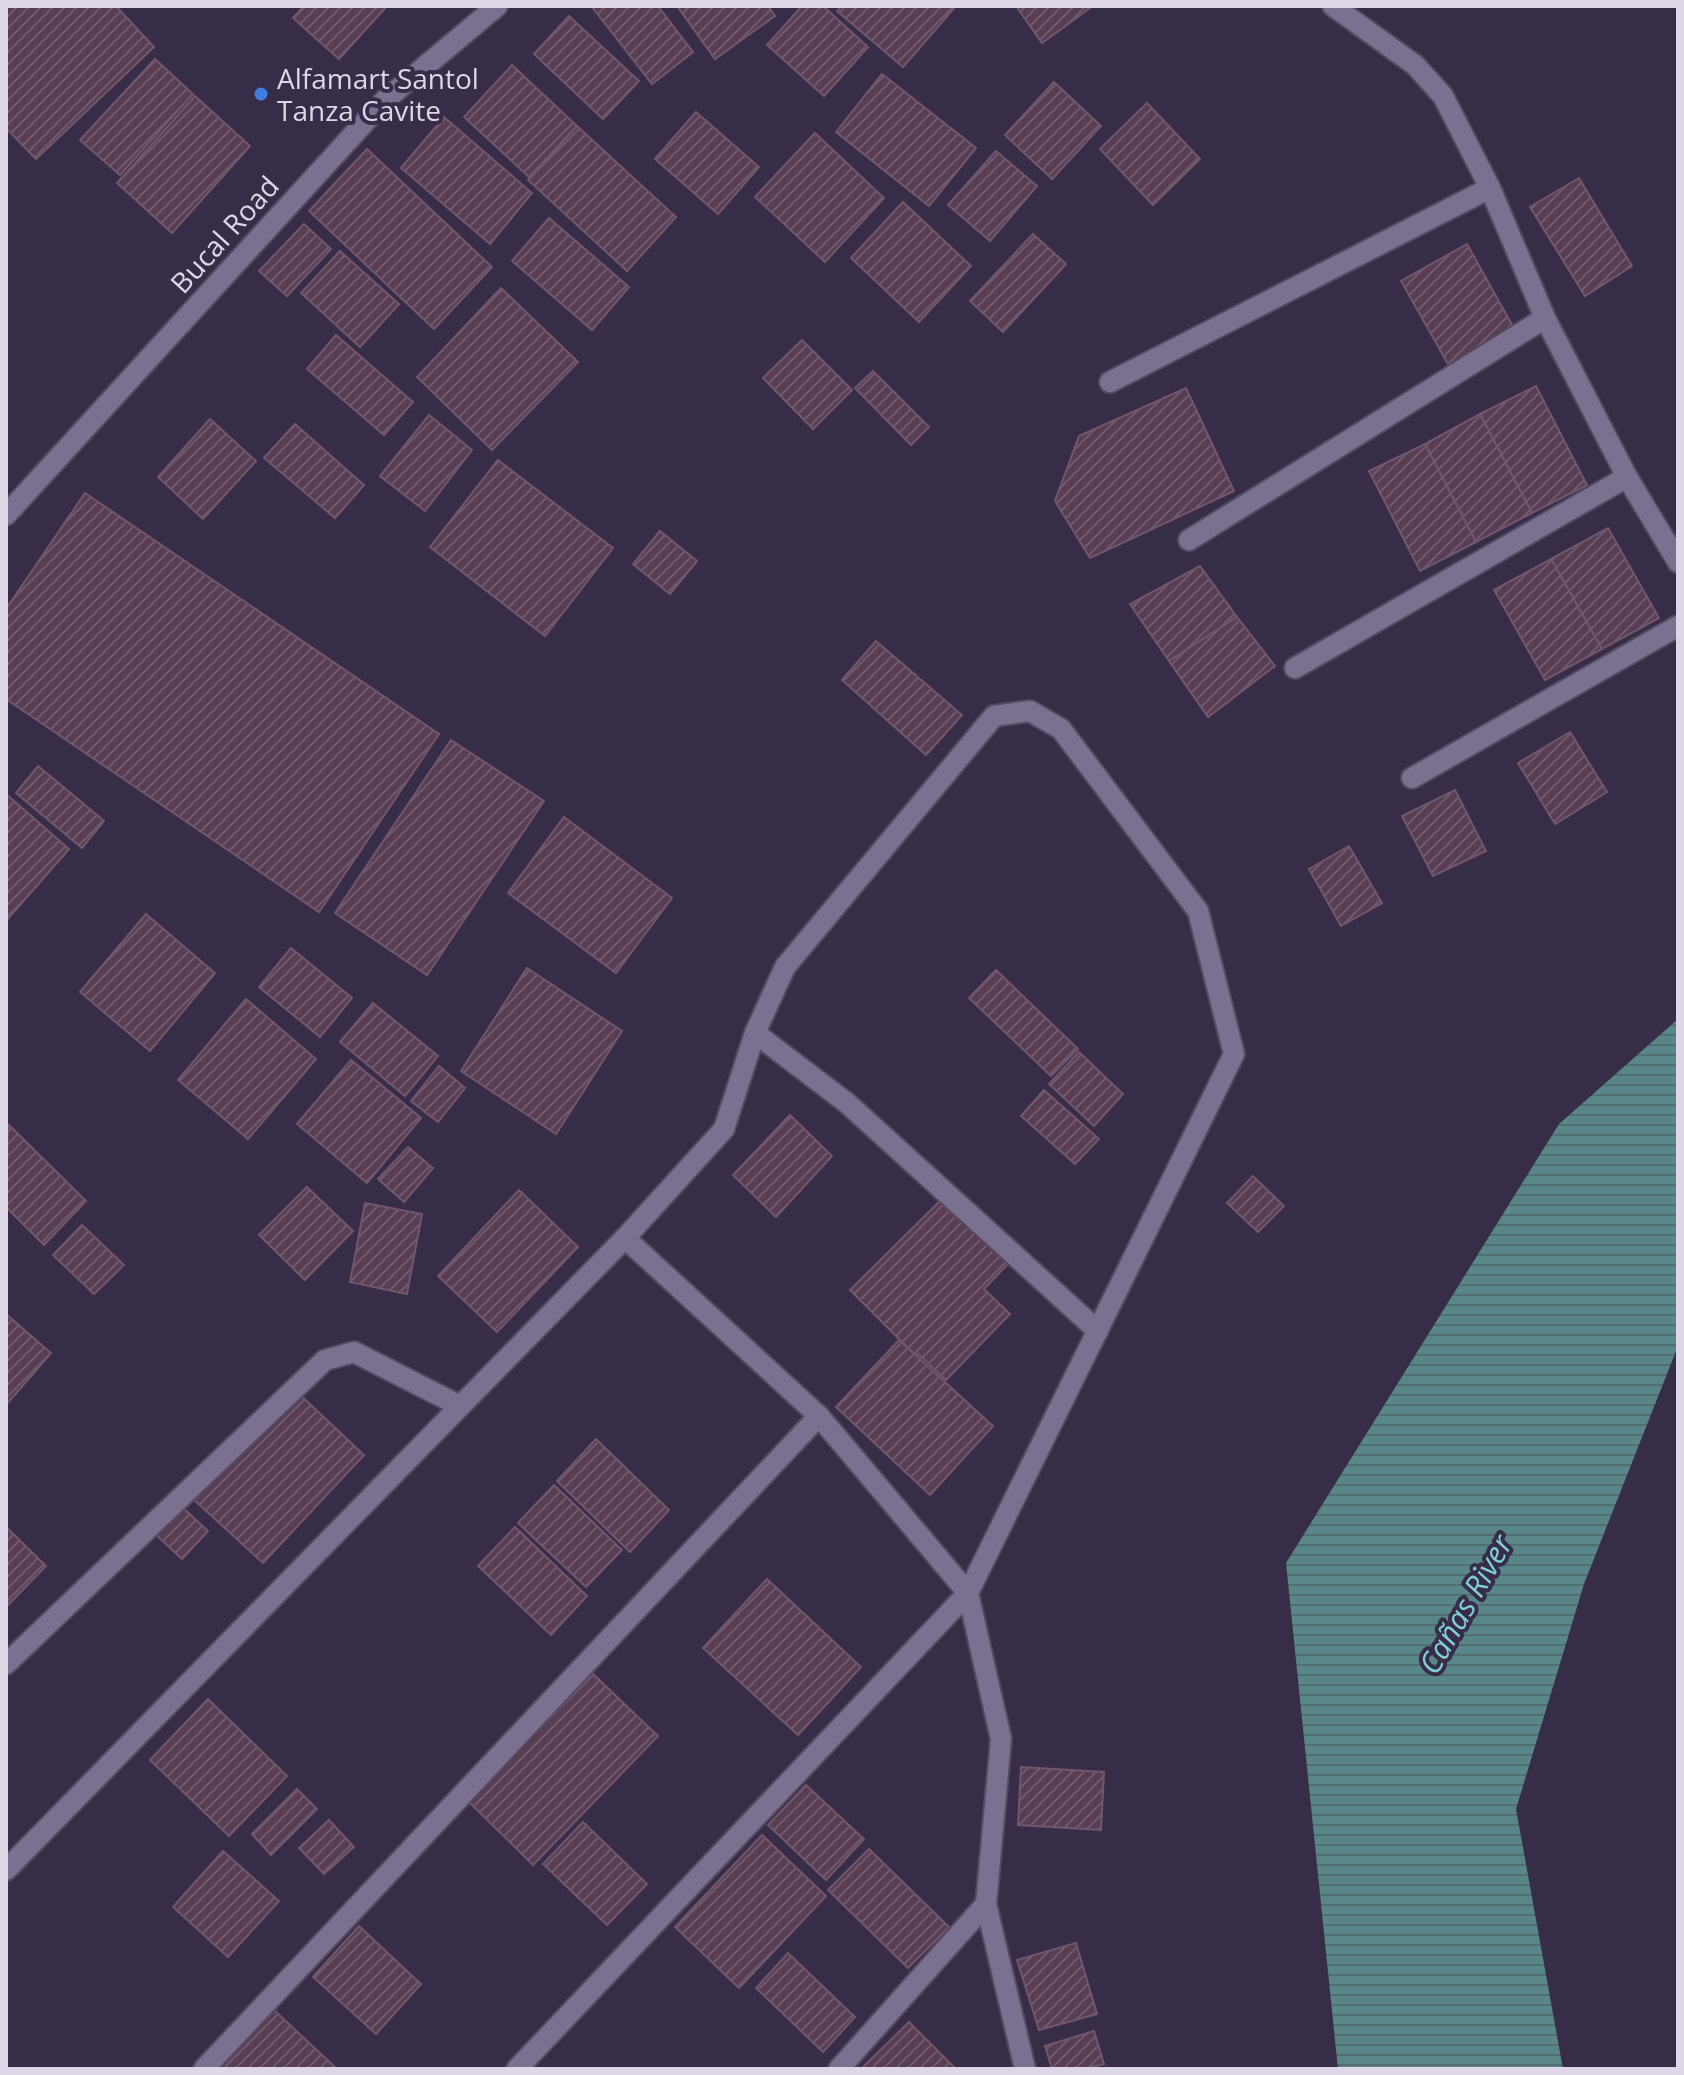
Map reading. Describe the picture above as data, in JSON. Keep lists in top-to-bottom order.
{
  "streets": {
    "street": ["Bucal Road"]
  },
  "water": ["Cañas River"],
  "places": ["Alfamart Santol Tanza Cavite"]
}
